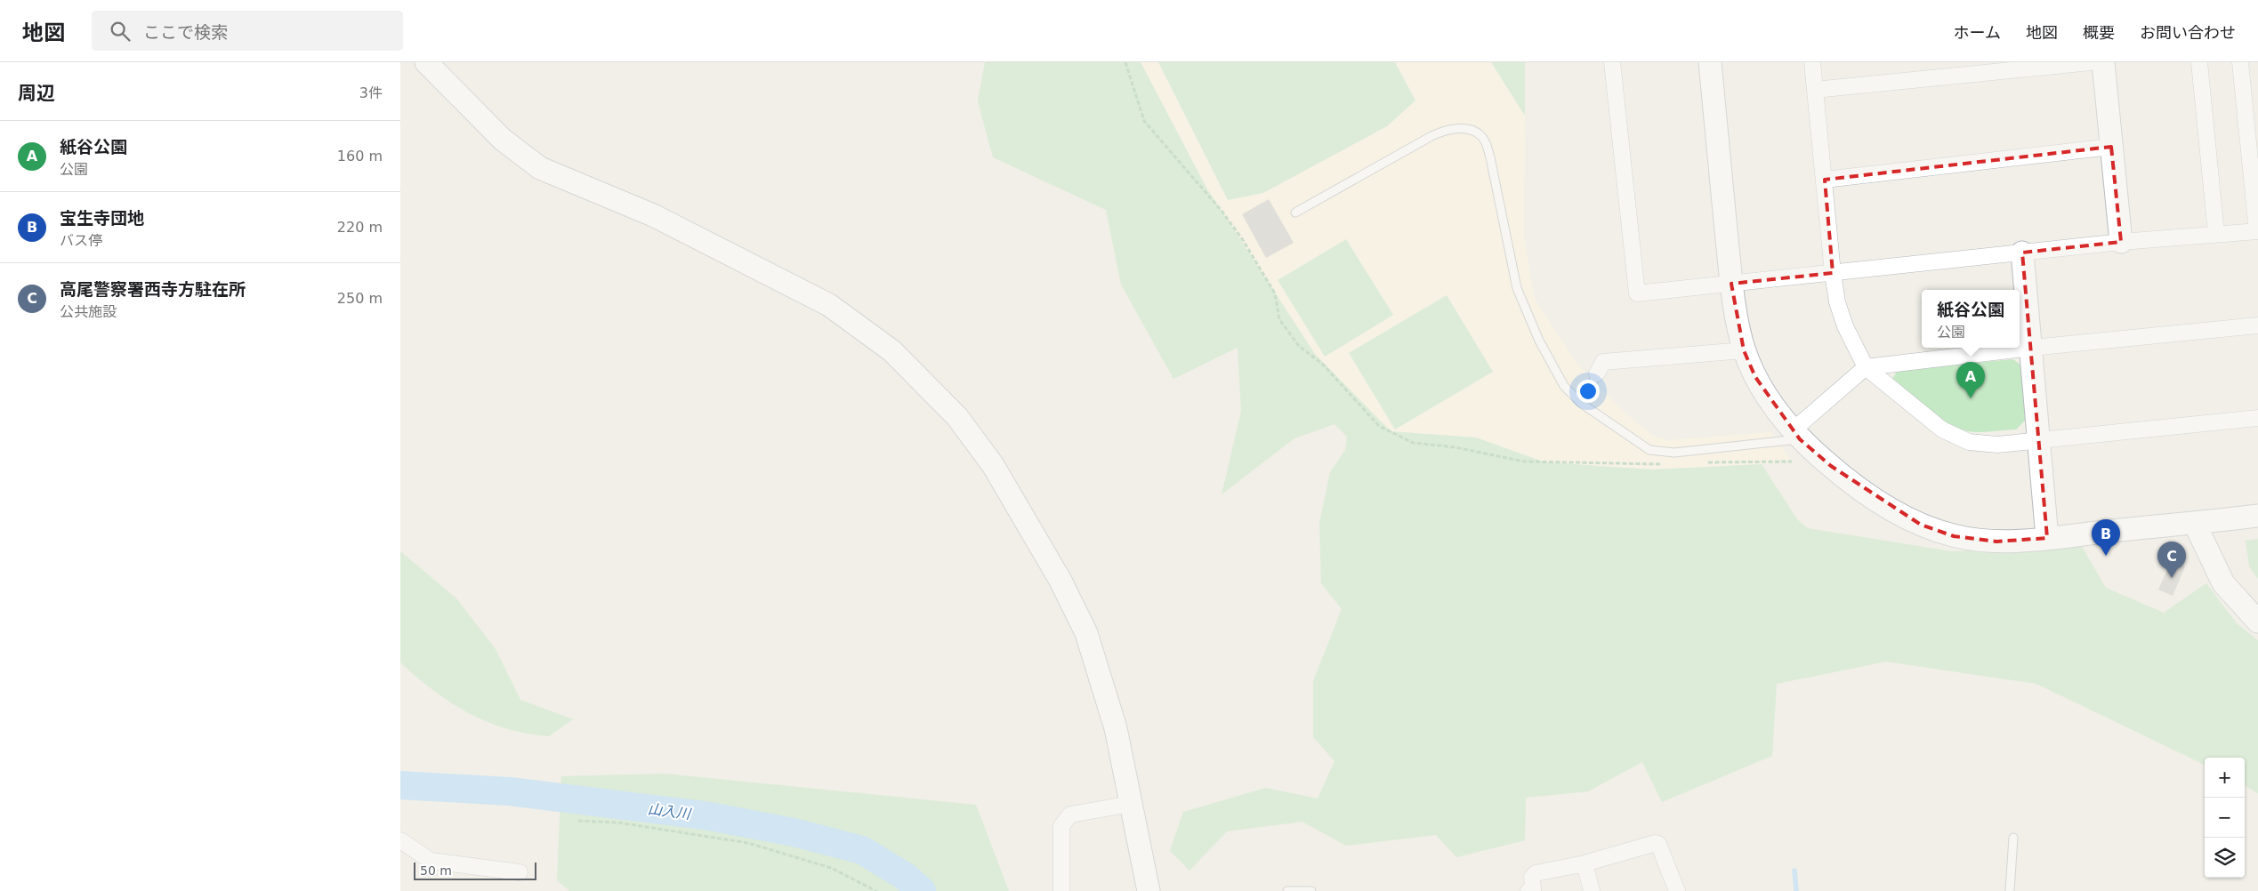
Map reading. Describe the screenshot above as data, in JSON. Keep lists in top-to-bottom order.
{
  "water": ["山入川"],
  "scale_bar": "50 m",
  "page": {
    "header": "地図",
    "search": "ここで検索",
    "nav": [
      "ホーム",
      "地図",
      "概要",
      "お問い合わせ"
    ],
    "heading": ["周辺", "3件"],
    "list": [
      {
        "mark": "A",
        "name": "紙谷公園",
        "note": "公園",
        "value": "160 m"
      },
      {
        "mark": "B",
        "name": "宝生寺団地",
        "note": "バス停",
        "value": "220 m"
      },
      {
        "mark": "C",
        "name": "高尾警察署西寺方駐在所",
        "note": "公共施設",
        "value": "250 m"
      }
    ],
    "popup": ["紙谷公園", "公園"],
    "pins": ["A", "B", "C"],
    "map_buttons": ["+", "−"],
    "scale": "50 m"
  }
}
